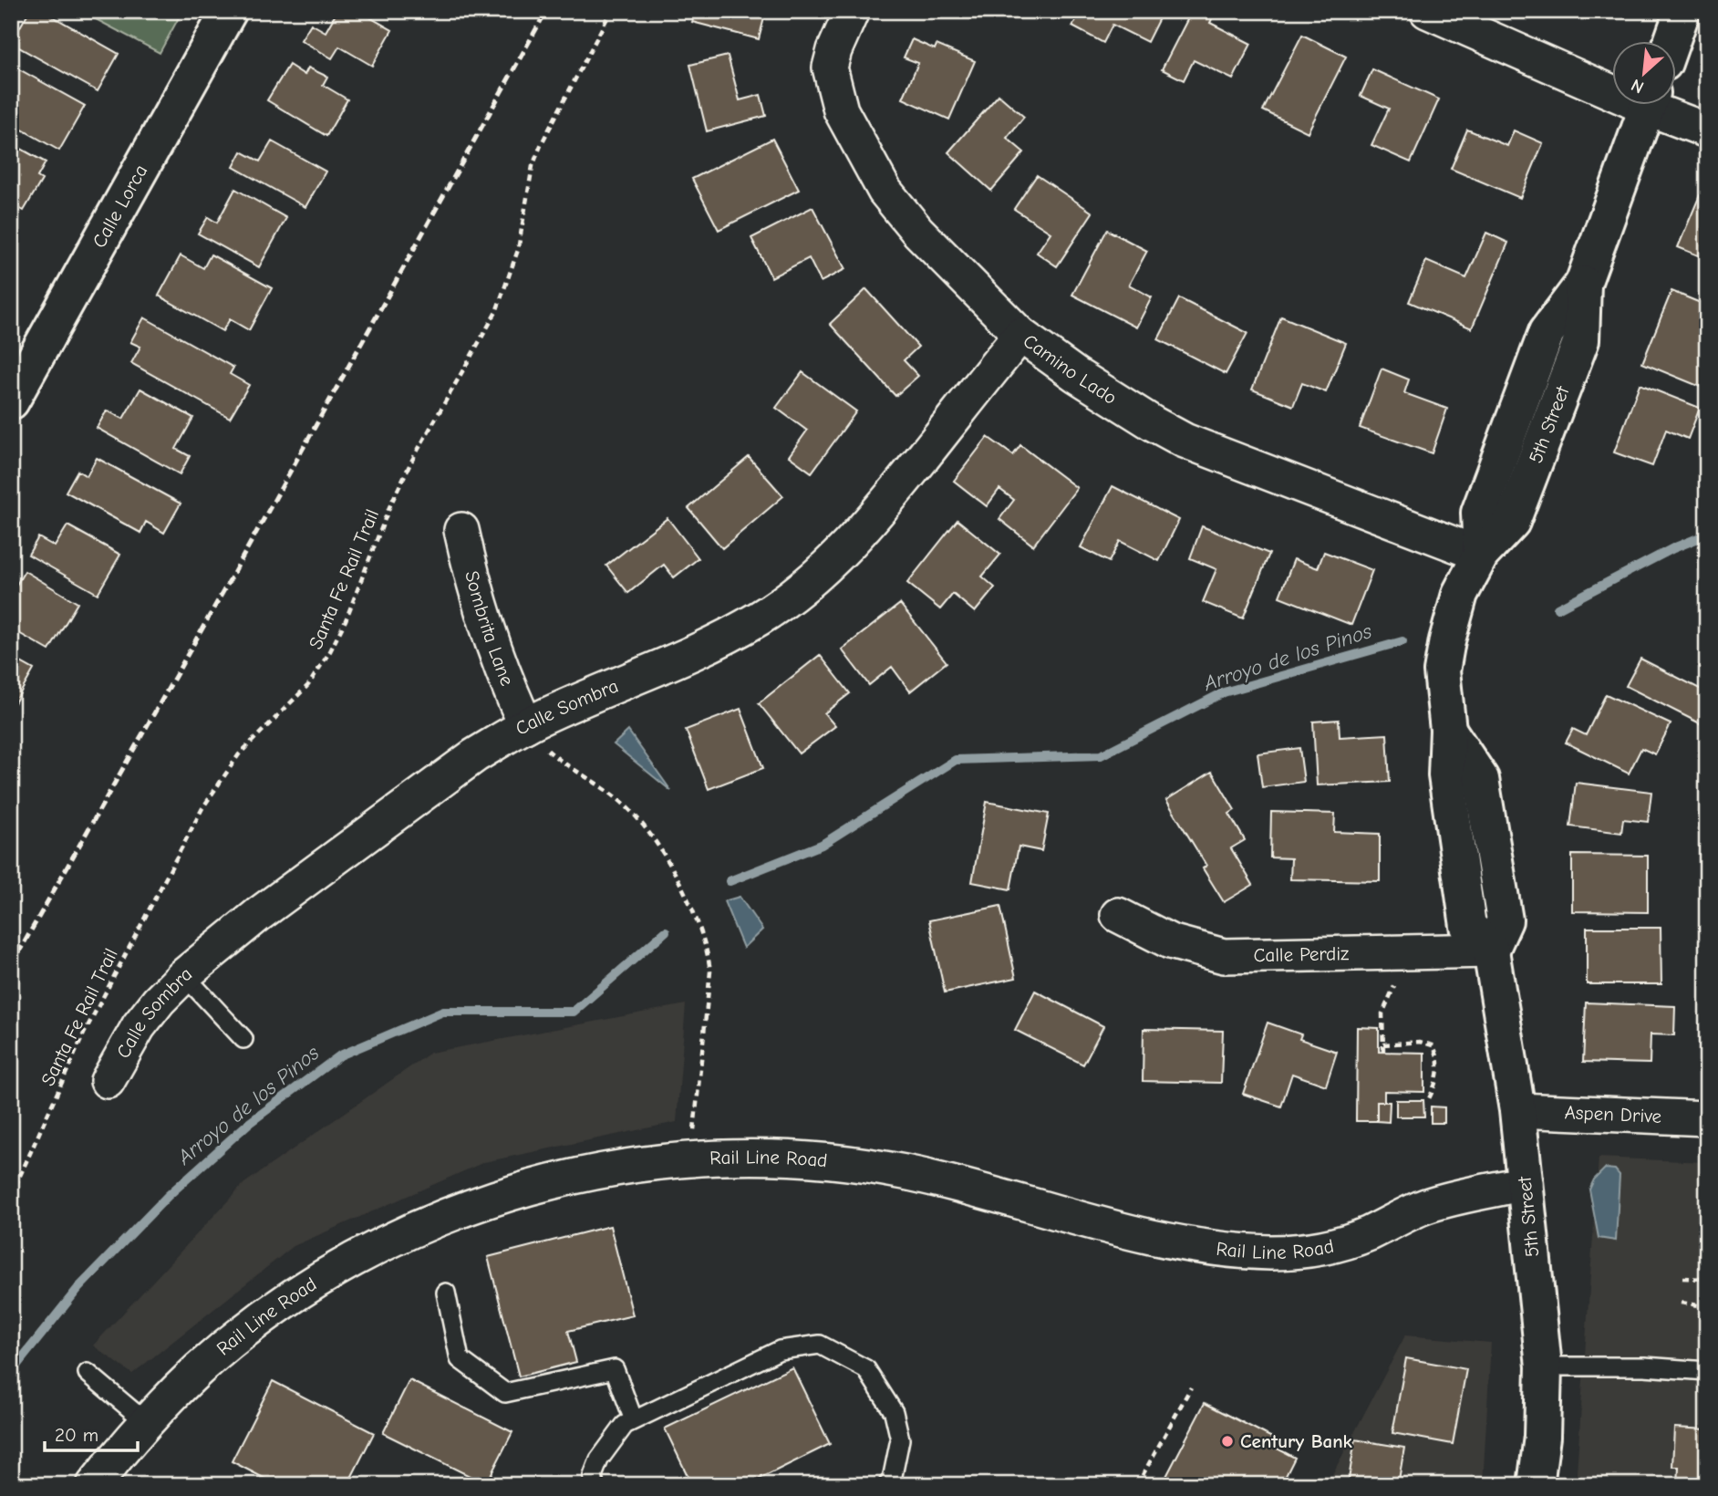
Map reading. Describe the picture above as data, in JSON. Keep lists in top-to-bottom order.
{
  "streets": {
    "street": [
      "Calle Lorca",
      "Camino Lado",
      "5th Street",
      "Sombrita Lane",
      "Calle Sombra",
      "Calle Perdiz",
      "Aspen Drive",
      "Rail Line Road"
    ],
    "path": ["Santa Fe Rail Trail"]
  },
  "crossings": [
    ["Camino Lado", "5th Street"],
    ["Camino Lado", "Calle Sombra"],
    ["5th Street", "Calle Perdiz"],
    ["5th Street", "Aspen Drive"],
    ["5th Street", "Rail Line Road"],
    ["Sombrita Lane", "Calle Sombra"]
  ],
  "water": ["Arroyo de los Pinos"],
  "places": ["Century Bank"],
  "scale_bar": "20 m",
  "north": "bottom left"
}
